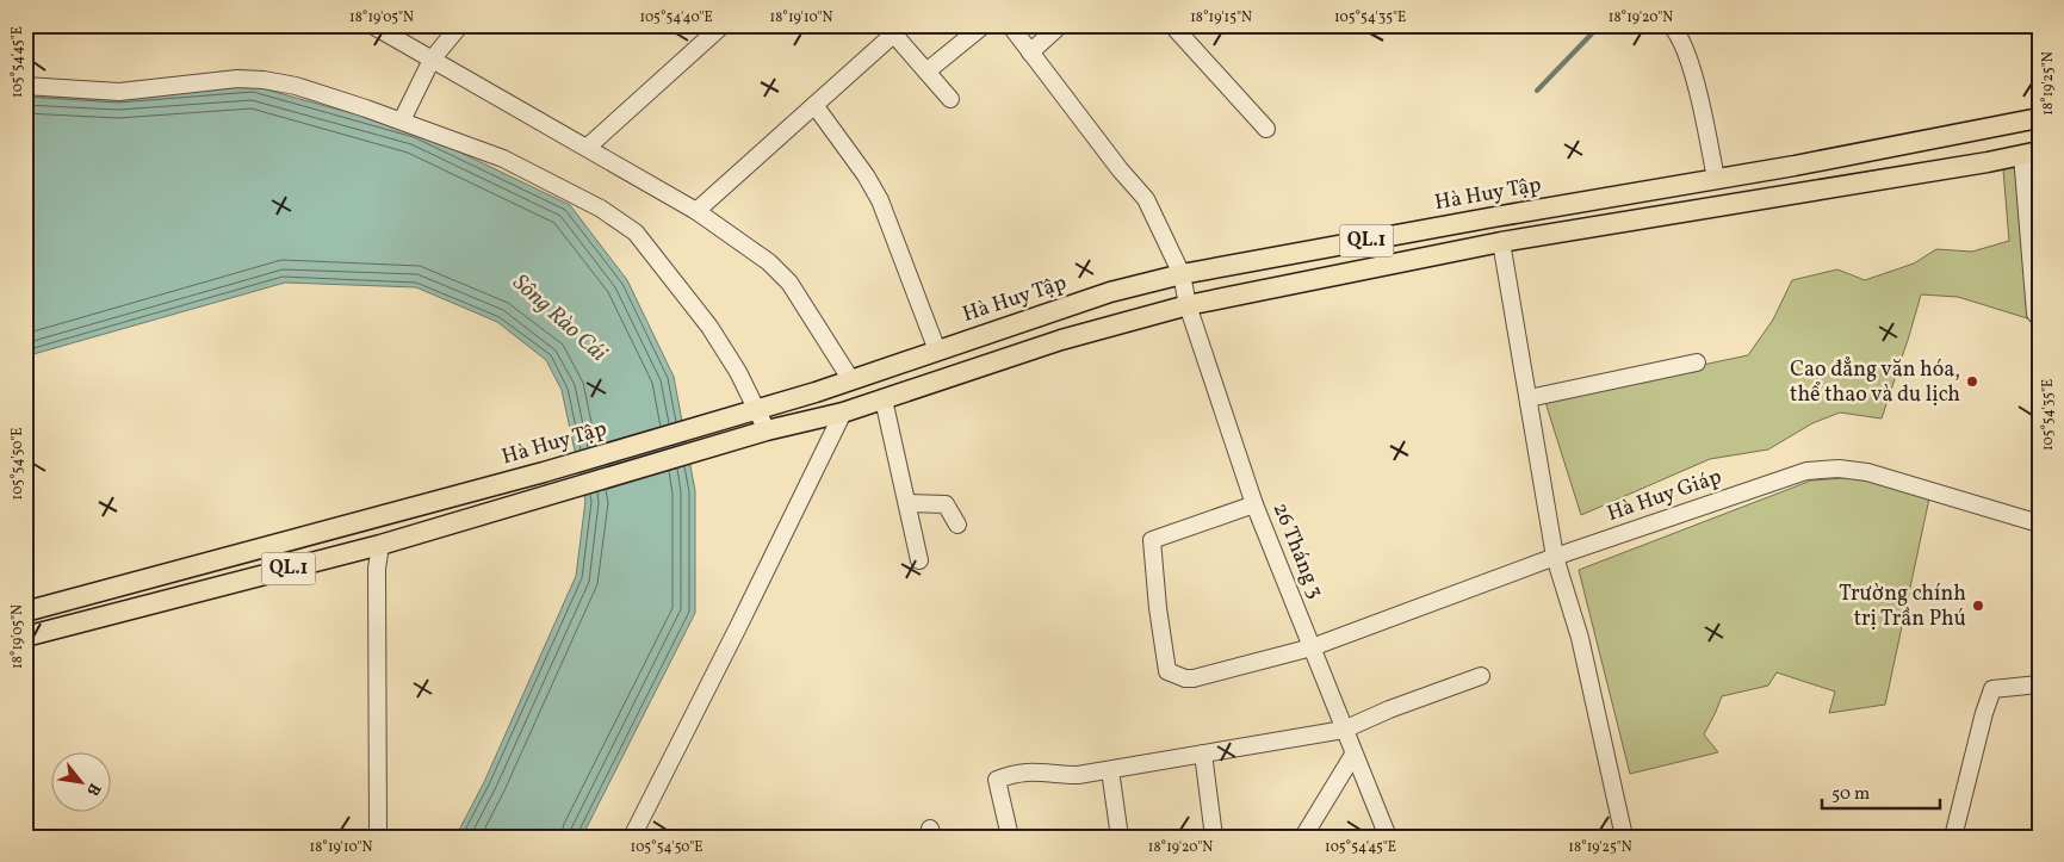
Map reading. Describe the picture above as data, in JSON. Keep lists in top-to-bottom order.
{
  "streets": {
    "main road": ["Hà Huy Tập", "QL.1"],
    "street": ["Hà Huy Giáp", "26 Tháng 3"]
  },
  "crossings": [
    ["Hà Huy Tập", "26 Tháng 3"],
    ["QL.1", "26 Tháng 3"],
    ["Hà Huy Giáp", "26 Tháng 3"]
  ],
  "water": ["Sông Rào Cái"],
  "places": ["Cao đẳng văn hóa, thể thao và du lịch", "Trường chính trị Trần Phú"],
  "scale_bar": "50 m",
  "north": "bottom right",
  "coordinates": [
    "18°19'05\"N",
    "105°54'40\"E",
    "18°19'10\"N",
    "18°19'15\"N",
    "105°54'35\"E",
    "18°19'20\"N",
    "105°54'45\"E",
    "18°19'25\"N",
    "105°54'50\"E"
  ]
}
